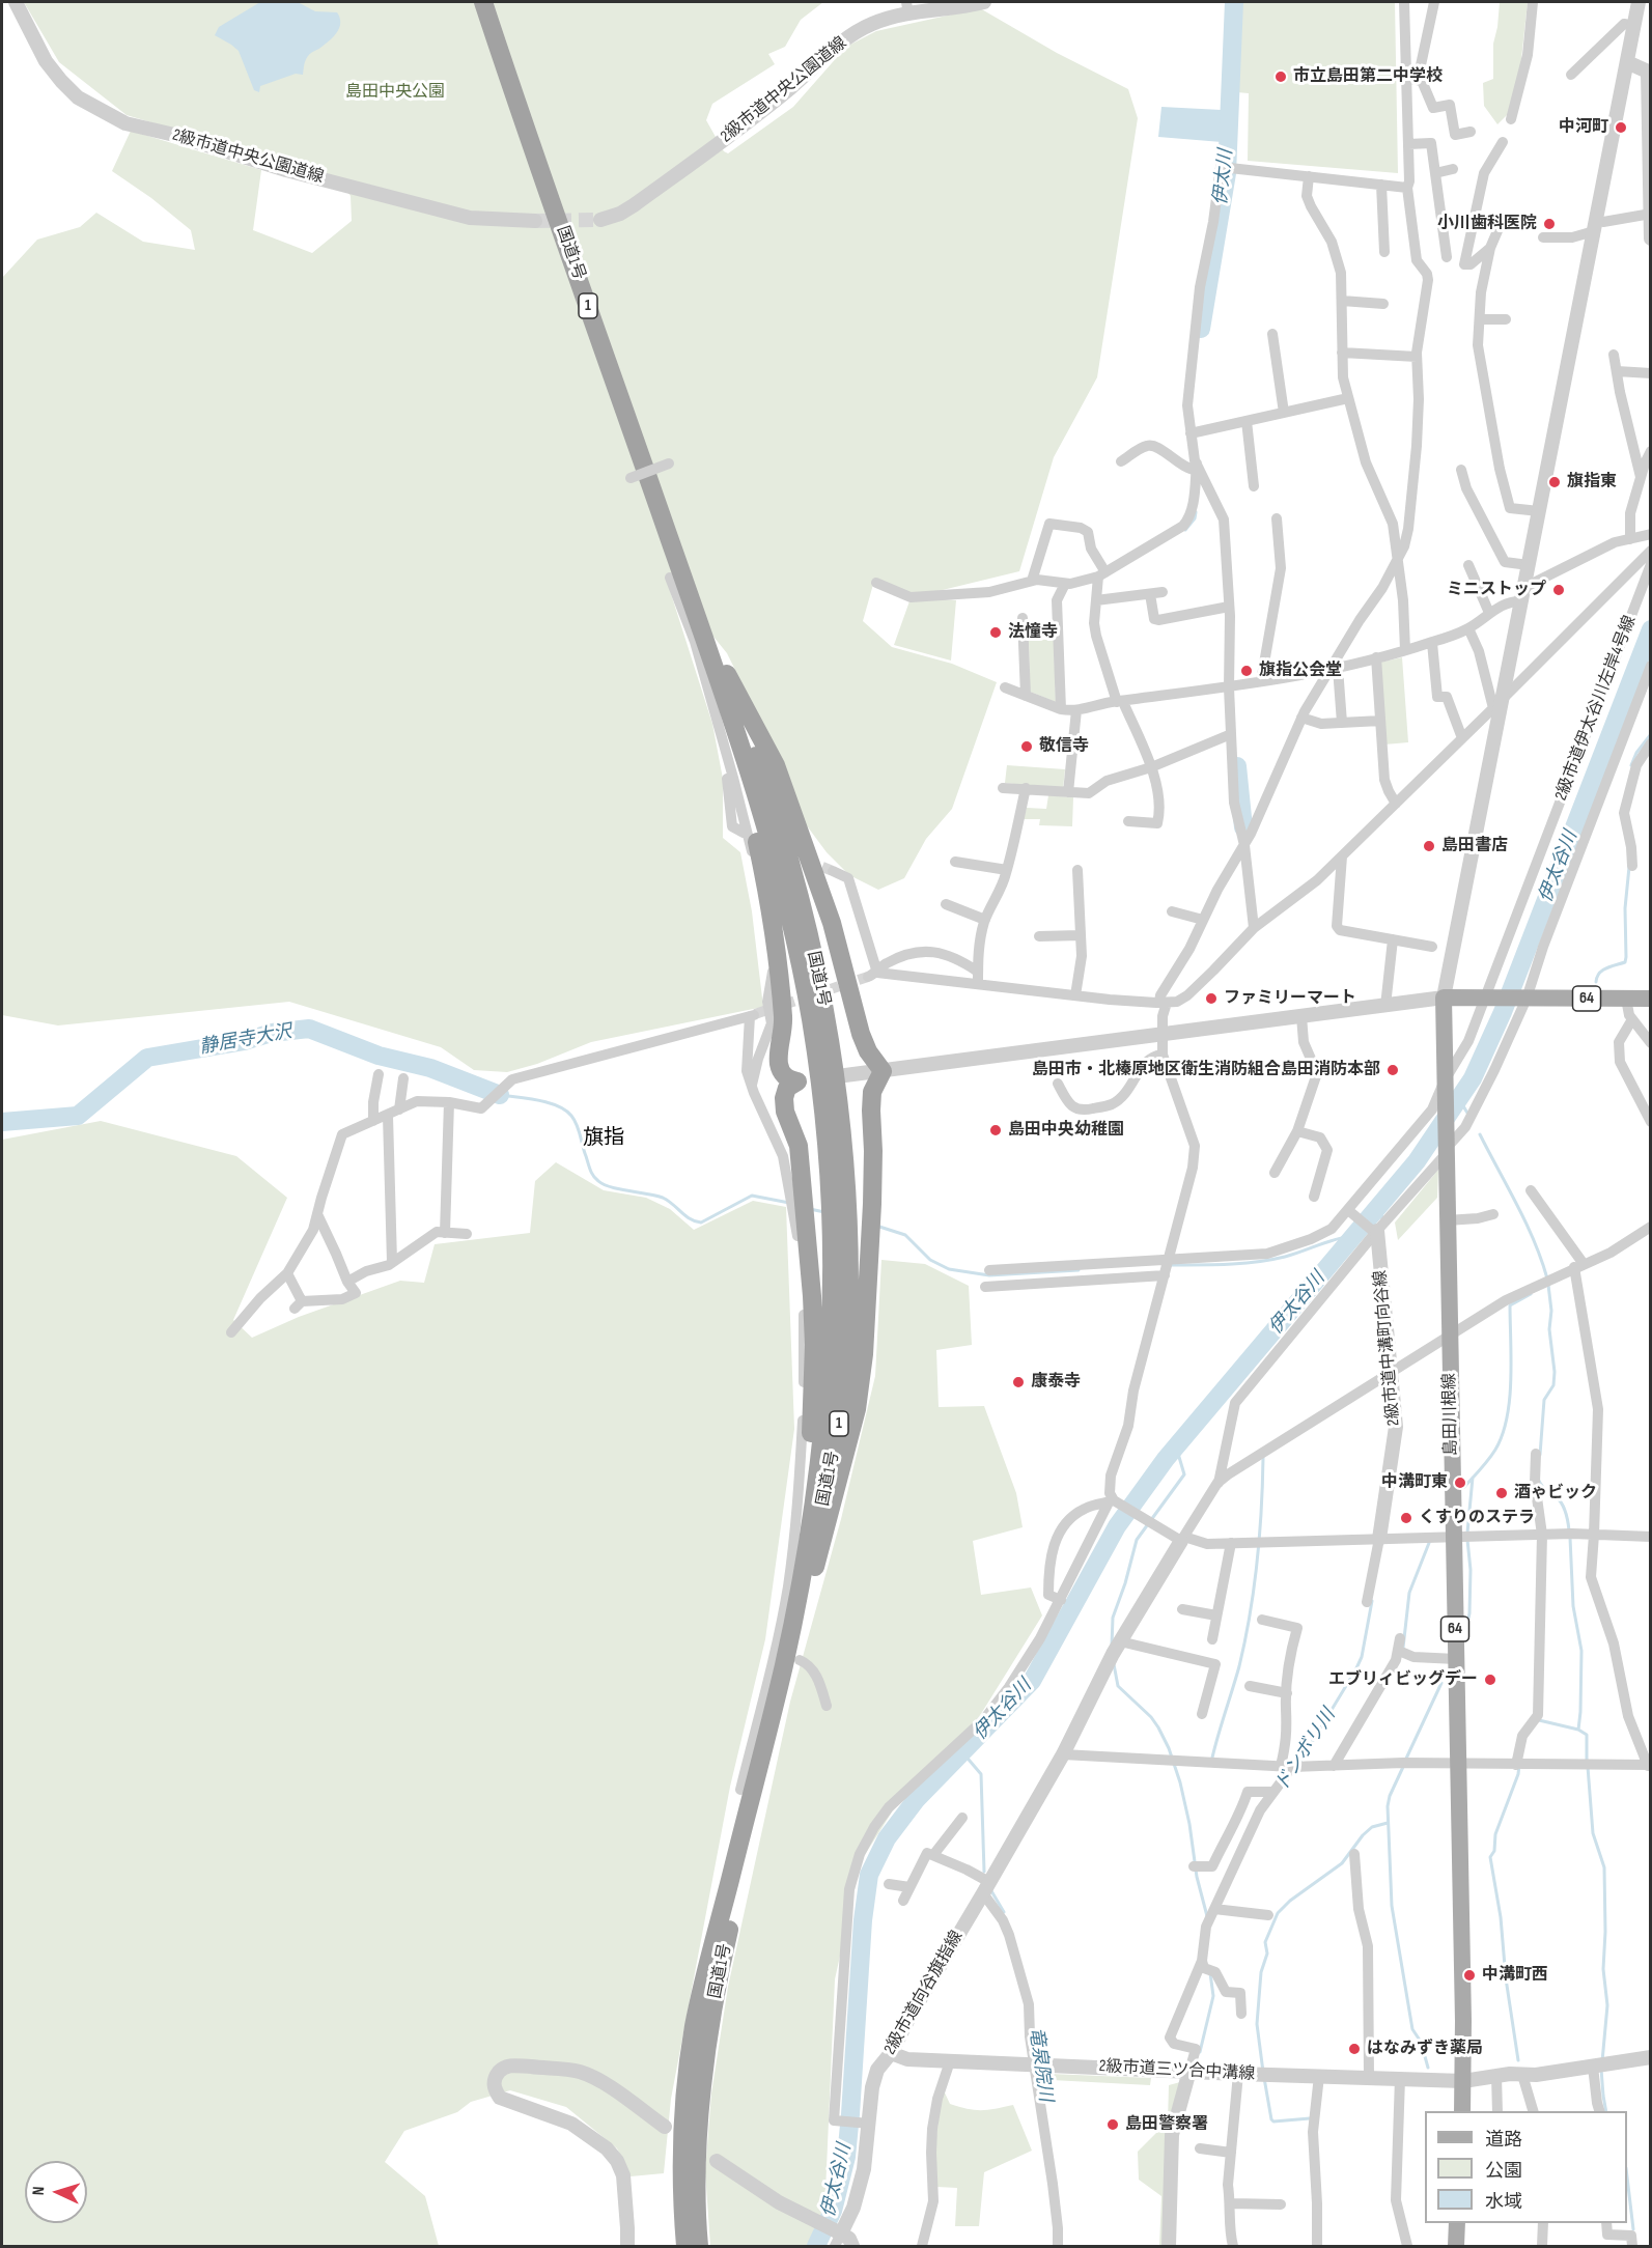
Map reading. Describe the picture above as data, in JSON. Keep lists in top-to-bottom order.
{
  "streets": {
    "highway": ["国道1号", "1"],
    "main road": ["64", "島田川根線"],
    "street": [
      "2級市道中央公園道線",
      "2級市道伊太谷川左岸4号線",
      "2級市道中溝町向谷線",
      "2級市道向谷旗指線",
      "2級市道三ツ合中溝線"
    ]
  },
  "crossings": [
    ["2級市道伊太谷川左岸4号線", "64"],
    ["2級市道伊太谷川左岸4号線", "島田川根線"],
    ["64", "島田川根線"],
    ["島田川根線", "2級市道三ツ合中溝線"],
    ["2級市道向谷旗指線", "2級市道三ツ合中溝線"]
  ],
  "districts": ["旗指"],
  "water": [
    "伊太川",
    "伊太谷川",
    "静居寺大沢",
    "ドンボリ川",
    "竜泉院川"
  ],
  "parks": ["島田中央公園"],
  "places": [
    "市立島田第二中学校",
    "中河町",
    "小川歯科医院",
    "旗指東",
    "ミニストップ",
    "法憧寺",
    "旗指公会堂",
    "敬信寺",
    "島田書店",
    "ファミリーマート",
    "島田市・北榛原地区衛生消防組合島田消防本部",
    "島田中央幼稚園",
    "康泰寺",
    "中溝町東",
    "酒ゃビック",
    "くすりのステラ",
    "エブリィビッグデー",
    "中溝町西",
    "はなみずき薬局",
    "島田警察署"
  ],
  "legend": ["道路", "公園", "水域"],
  "north": "left"
}
